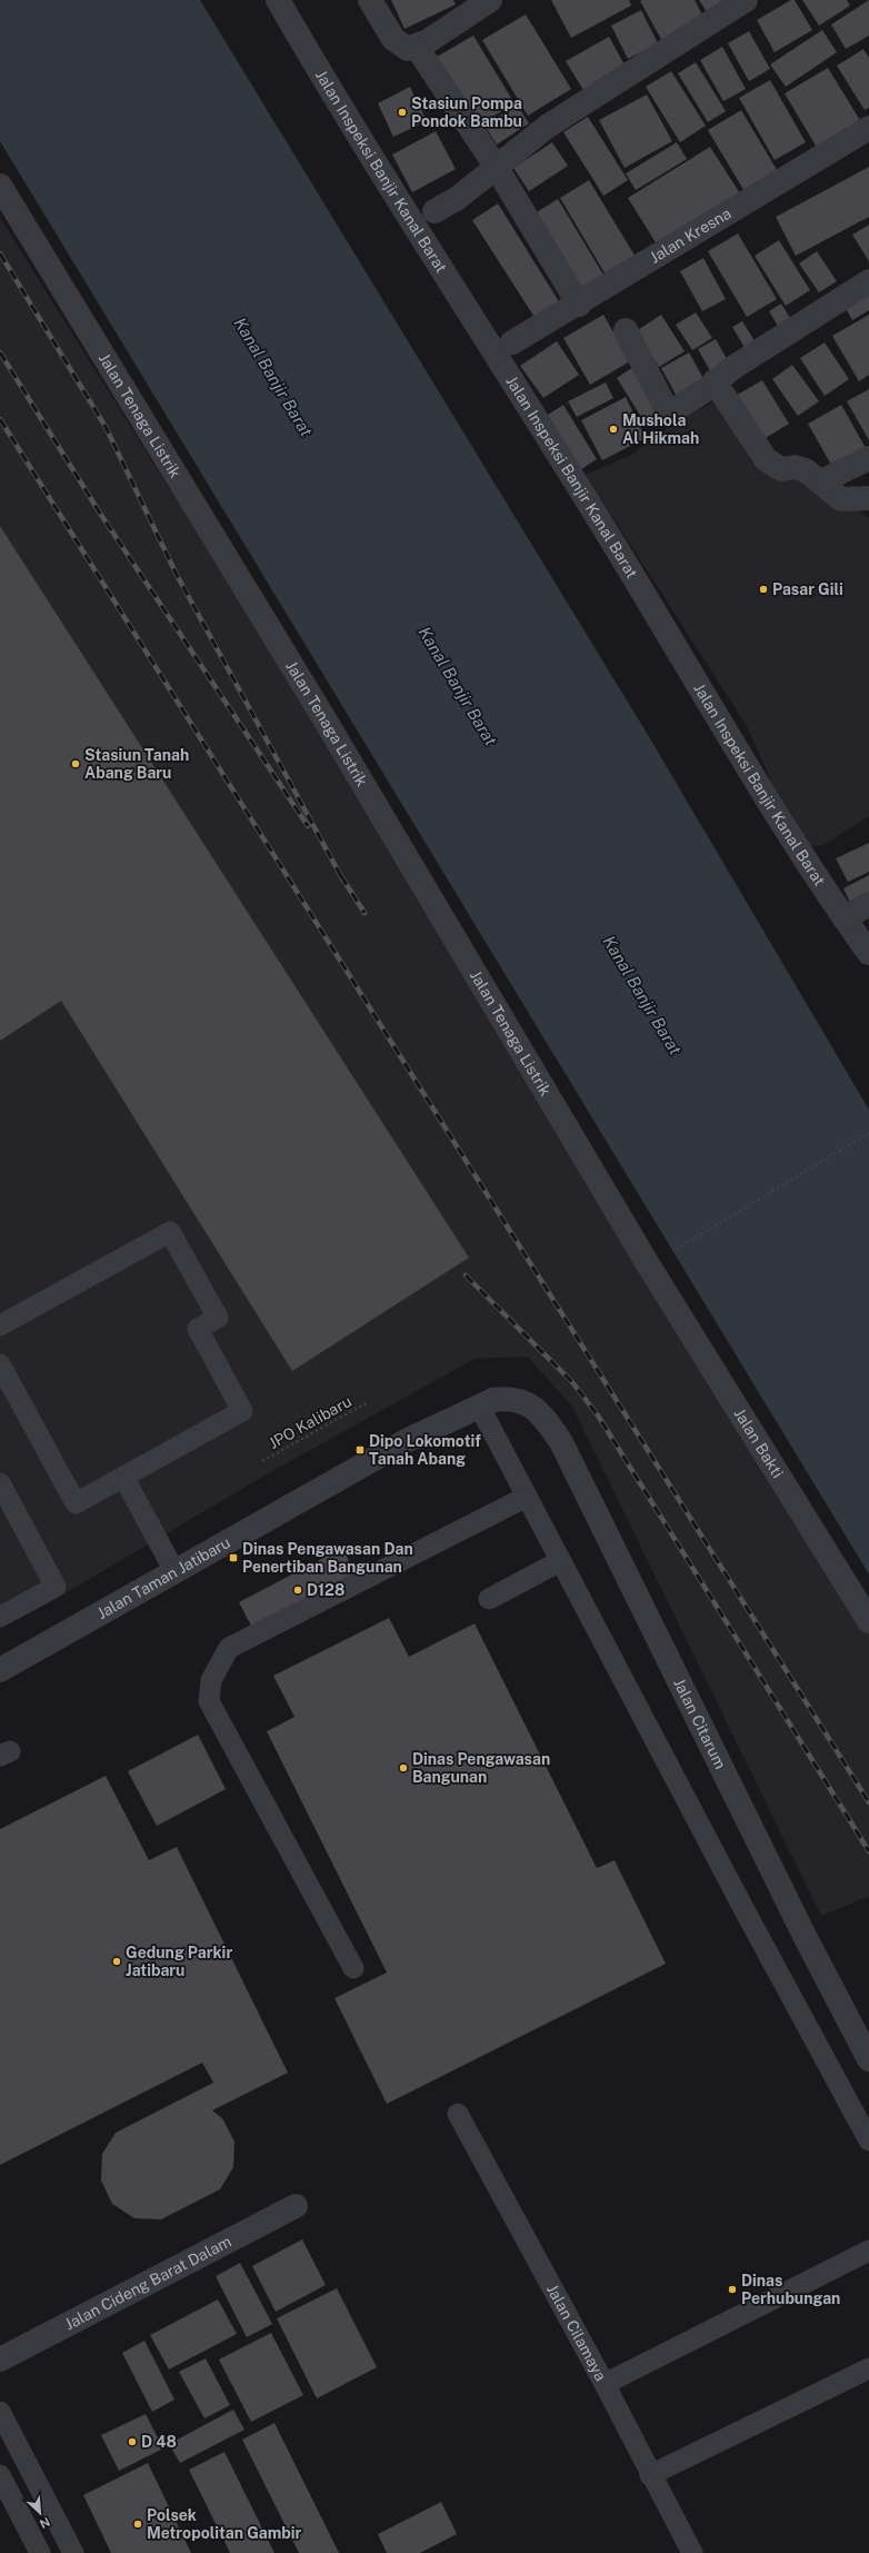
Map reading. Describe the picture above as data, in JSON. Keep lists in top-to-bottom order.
{
  "streets": {
    "street": [
      "Jalan Inspeksi Banjir Kanal Barat",
      "Jalan Kresna",
      "Jalan Tenaga Listrik",
      "Jalan Bakti",
      "Jalan Taman Jatibaru",
      "Jalan Citarum",
      "Jalan Cideng Barat Dalam"
    ],
    "lane": ["Jalan Cilamaya"],
    "path": ["JPO Kalibaru"]
  },
  "crossings": [
    ["Jalan Tenaga Listrik", "Jalan Bakti"],
    ["Jalan Taman Jatibaru", "Jalan Citarum"]
  ],
  "water": ["Kanal Banjir Barat"],
  "places": {
    "other": [
      "Stasiun Pompa Pondok Bambu",
      "Mushola Al Hikmah",
      "Pasar Gili",
      "Stasiun Tanah Abang Baru",
      "D128",
      "Dinas Pengawasan Bangunan",
      "Gedung Parkir Jatibaru",
      "Dinas Perhubungan",
      "D 48",
      "Polsek Metropolitan Gambir"
    ],
    "transit": ["Dipo Lokomotif Tanah Abang", "Dinas Pengawasan Dan Penertiban Bangunan"]
  },
  "north": "bottom right"
}
